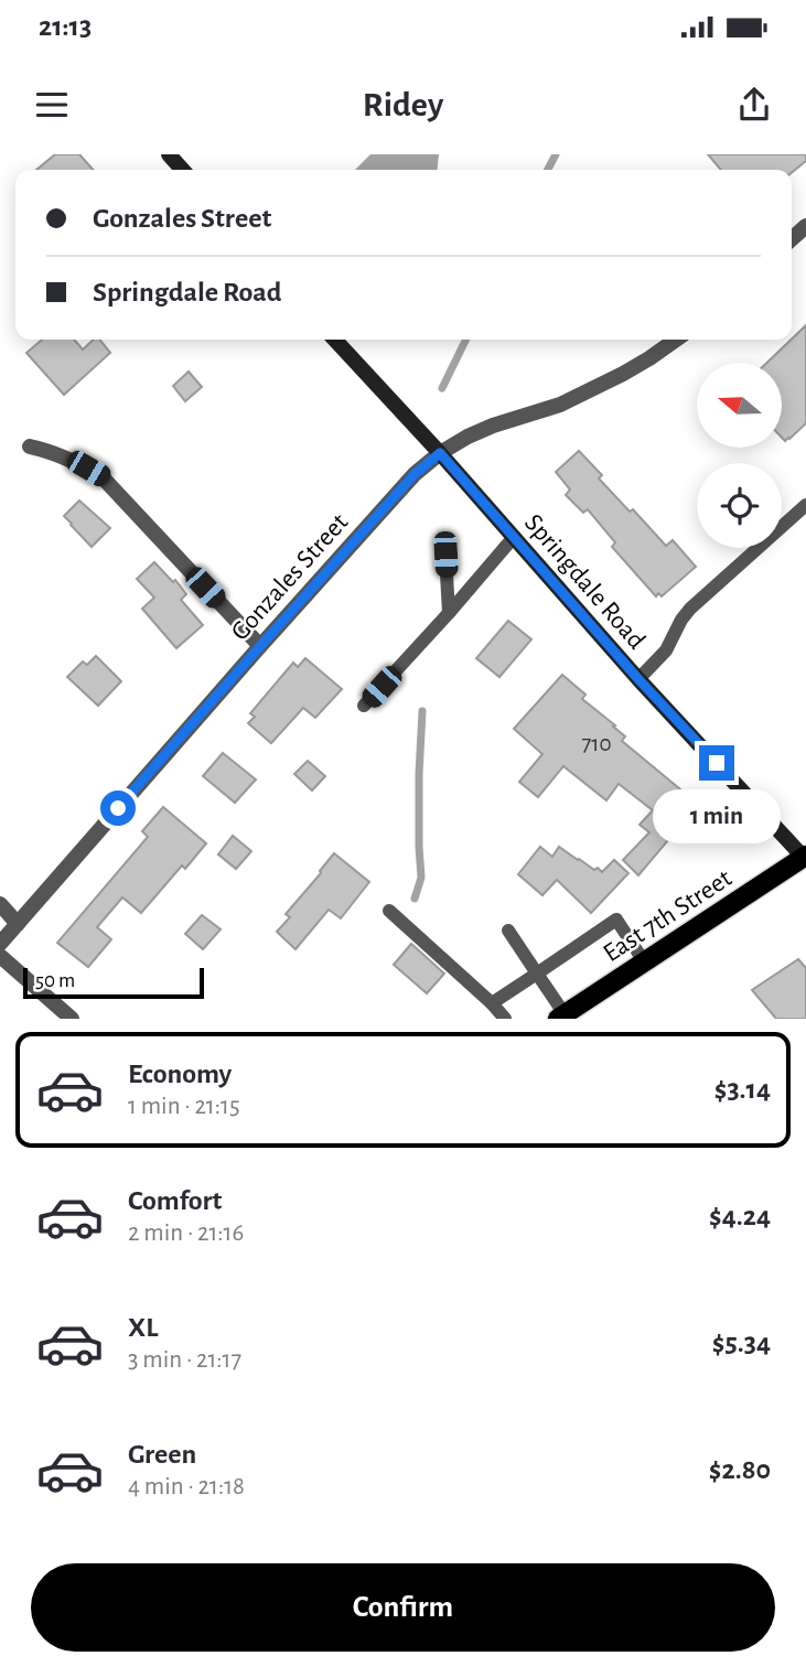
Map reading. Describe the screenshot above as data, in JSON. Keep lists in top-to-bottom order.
{
  "streets": {
    "main road": ["Springdale Road", "East 7th Street"],
    "street": ["Gonzales Street"]
  },
  "crossings": [
    ["Gonzales Street", "Springdale Road"],
    ["Springdale Road", "East 7th Street"]
  ],
  "house_numbers": ["710"],
  "scale_bar": "50 m",
  "north": "left",
  "page": {
    "status": "21:13",
    "header": "Ridey",
    "banner": ["Gonzales Street", "Springdale Road"],
    "bubble": "1 min",
    "scale": "50 m",
    "list": [
      {
        "name": "Economy",
        "note": "1 min · 21:15",
        "value": "$3.14"
      },
      {
        "name": "Comfort",
        "note": "2 min · 21:16",
        "value": "$4.24"
      },
      {
        "name": "XL",
        "note": "3 min · 21:17",
        "value": "$5.34"
      },
      {
        "name": "Green",
        "note": "4 min · 21:18",
        "value": "$2.80"
      }
    ],
    "buttons": "Confirm"
  }
}
